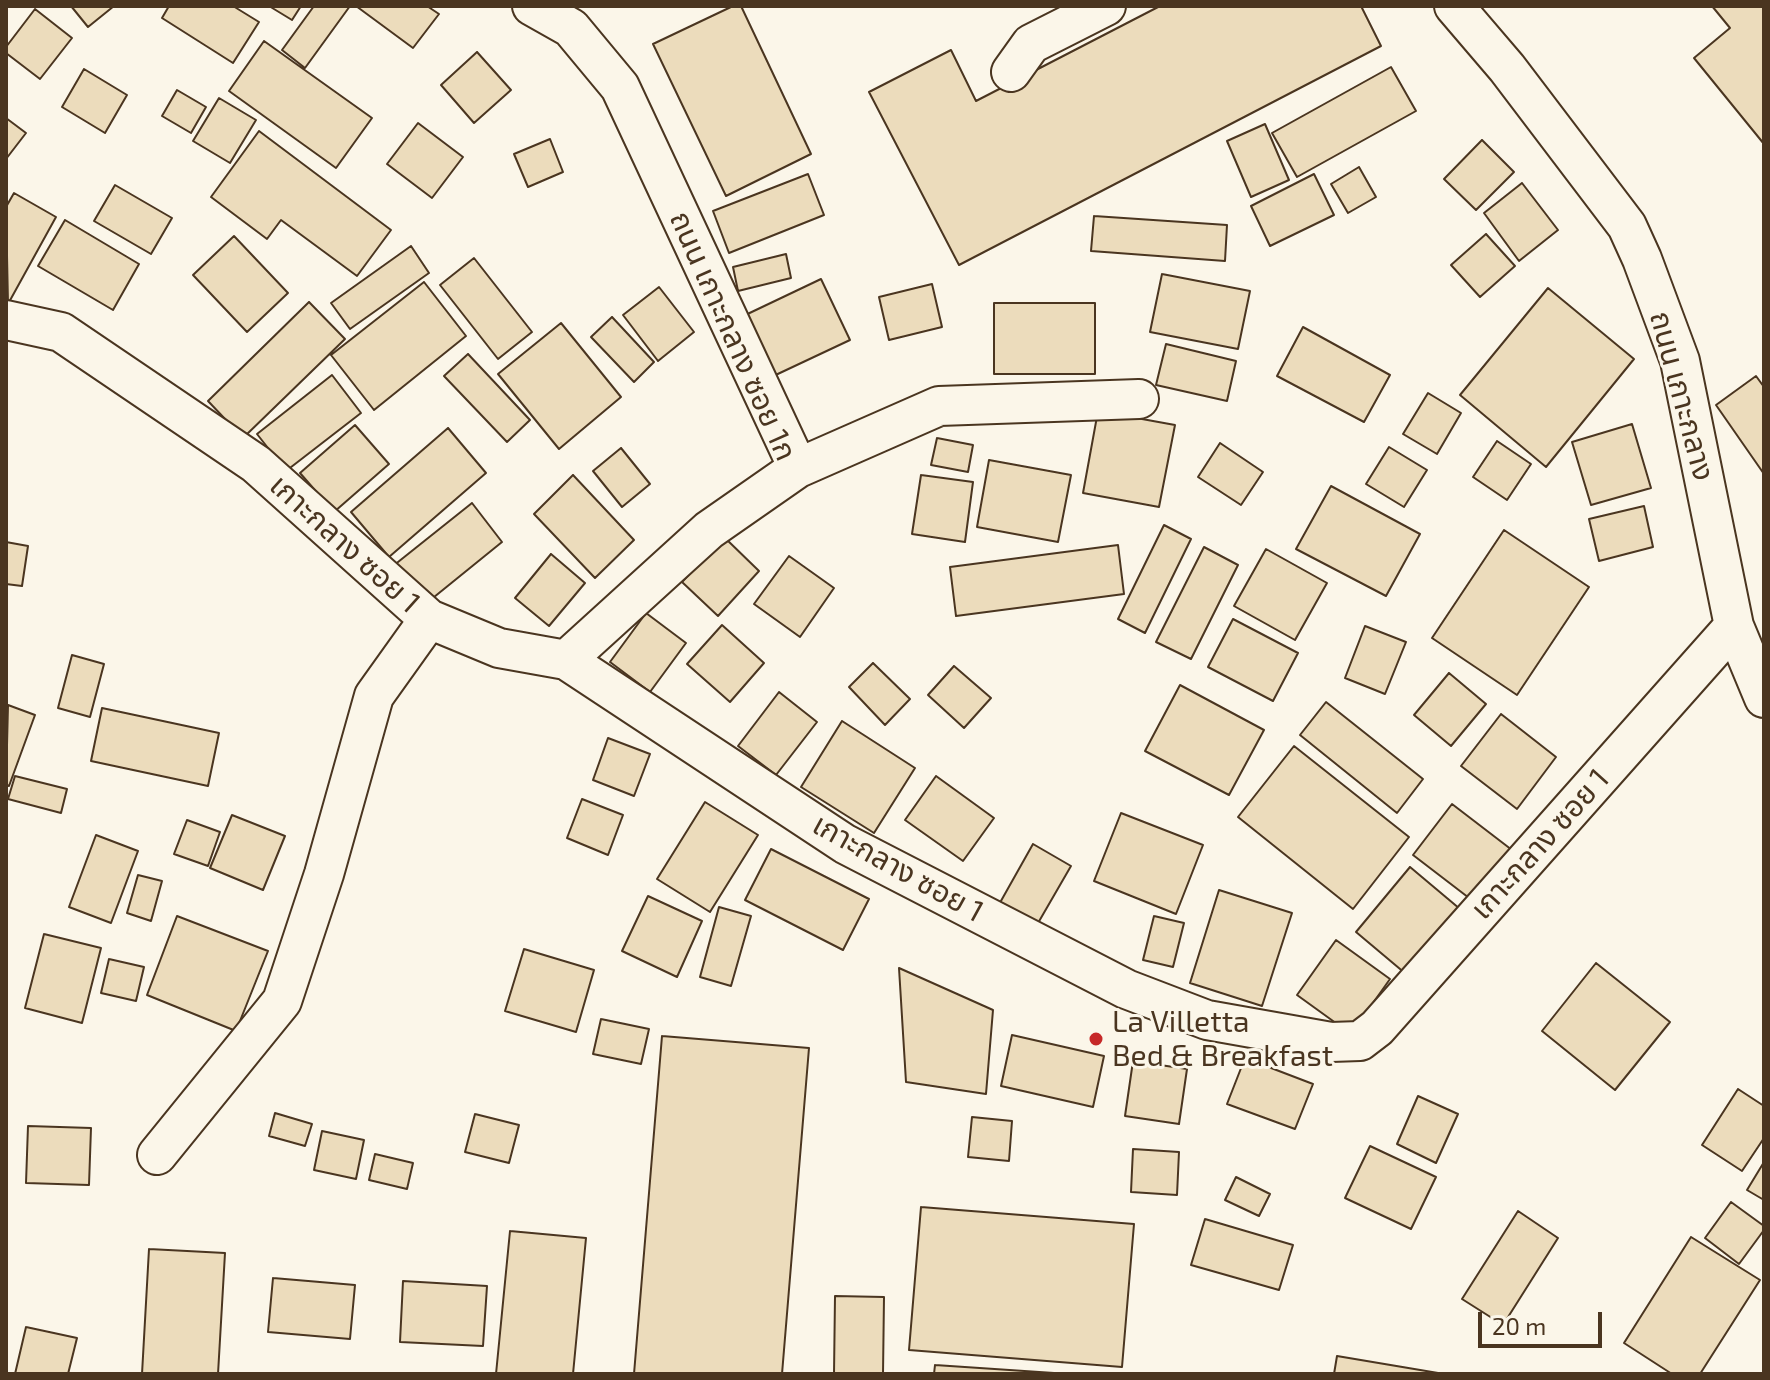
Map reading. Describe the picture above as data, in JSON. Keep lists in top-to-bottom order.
{
  "streets": {
    "street": ["ถนน เกาะกลาง ซอย 1ก", "ถนน เกาะกลาง", "เกาะกลาง ซอย 1"]
  },
  "crossings": [
    ["ถนน เกาะกลาง ซอย 1ก", "เกาะกลาง ซอย 1"],
    ["ถนน เกาะกลาง", "เกาะกลาง ซอย 1"]
  ],
  "places": ["La Villetta Bed & Breakfast"],
  "scale_bar": "20 m"
}
